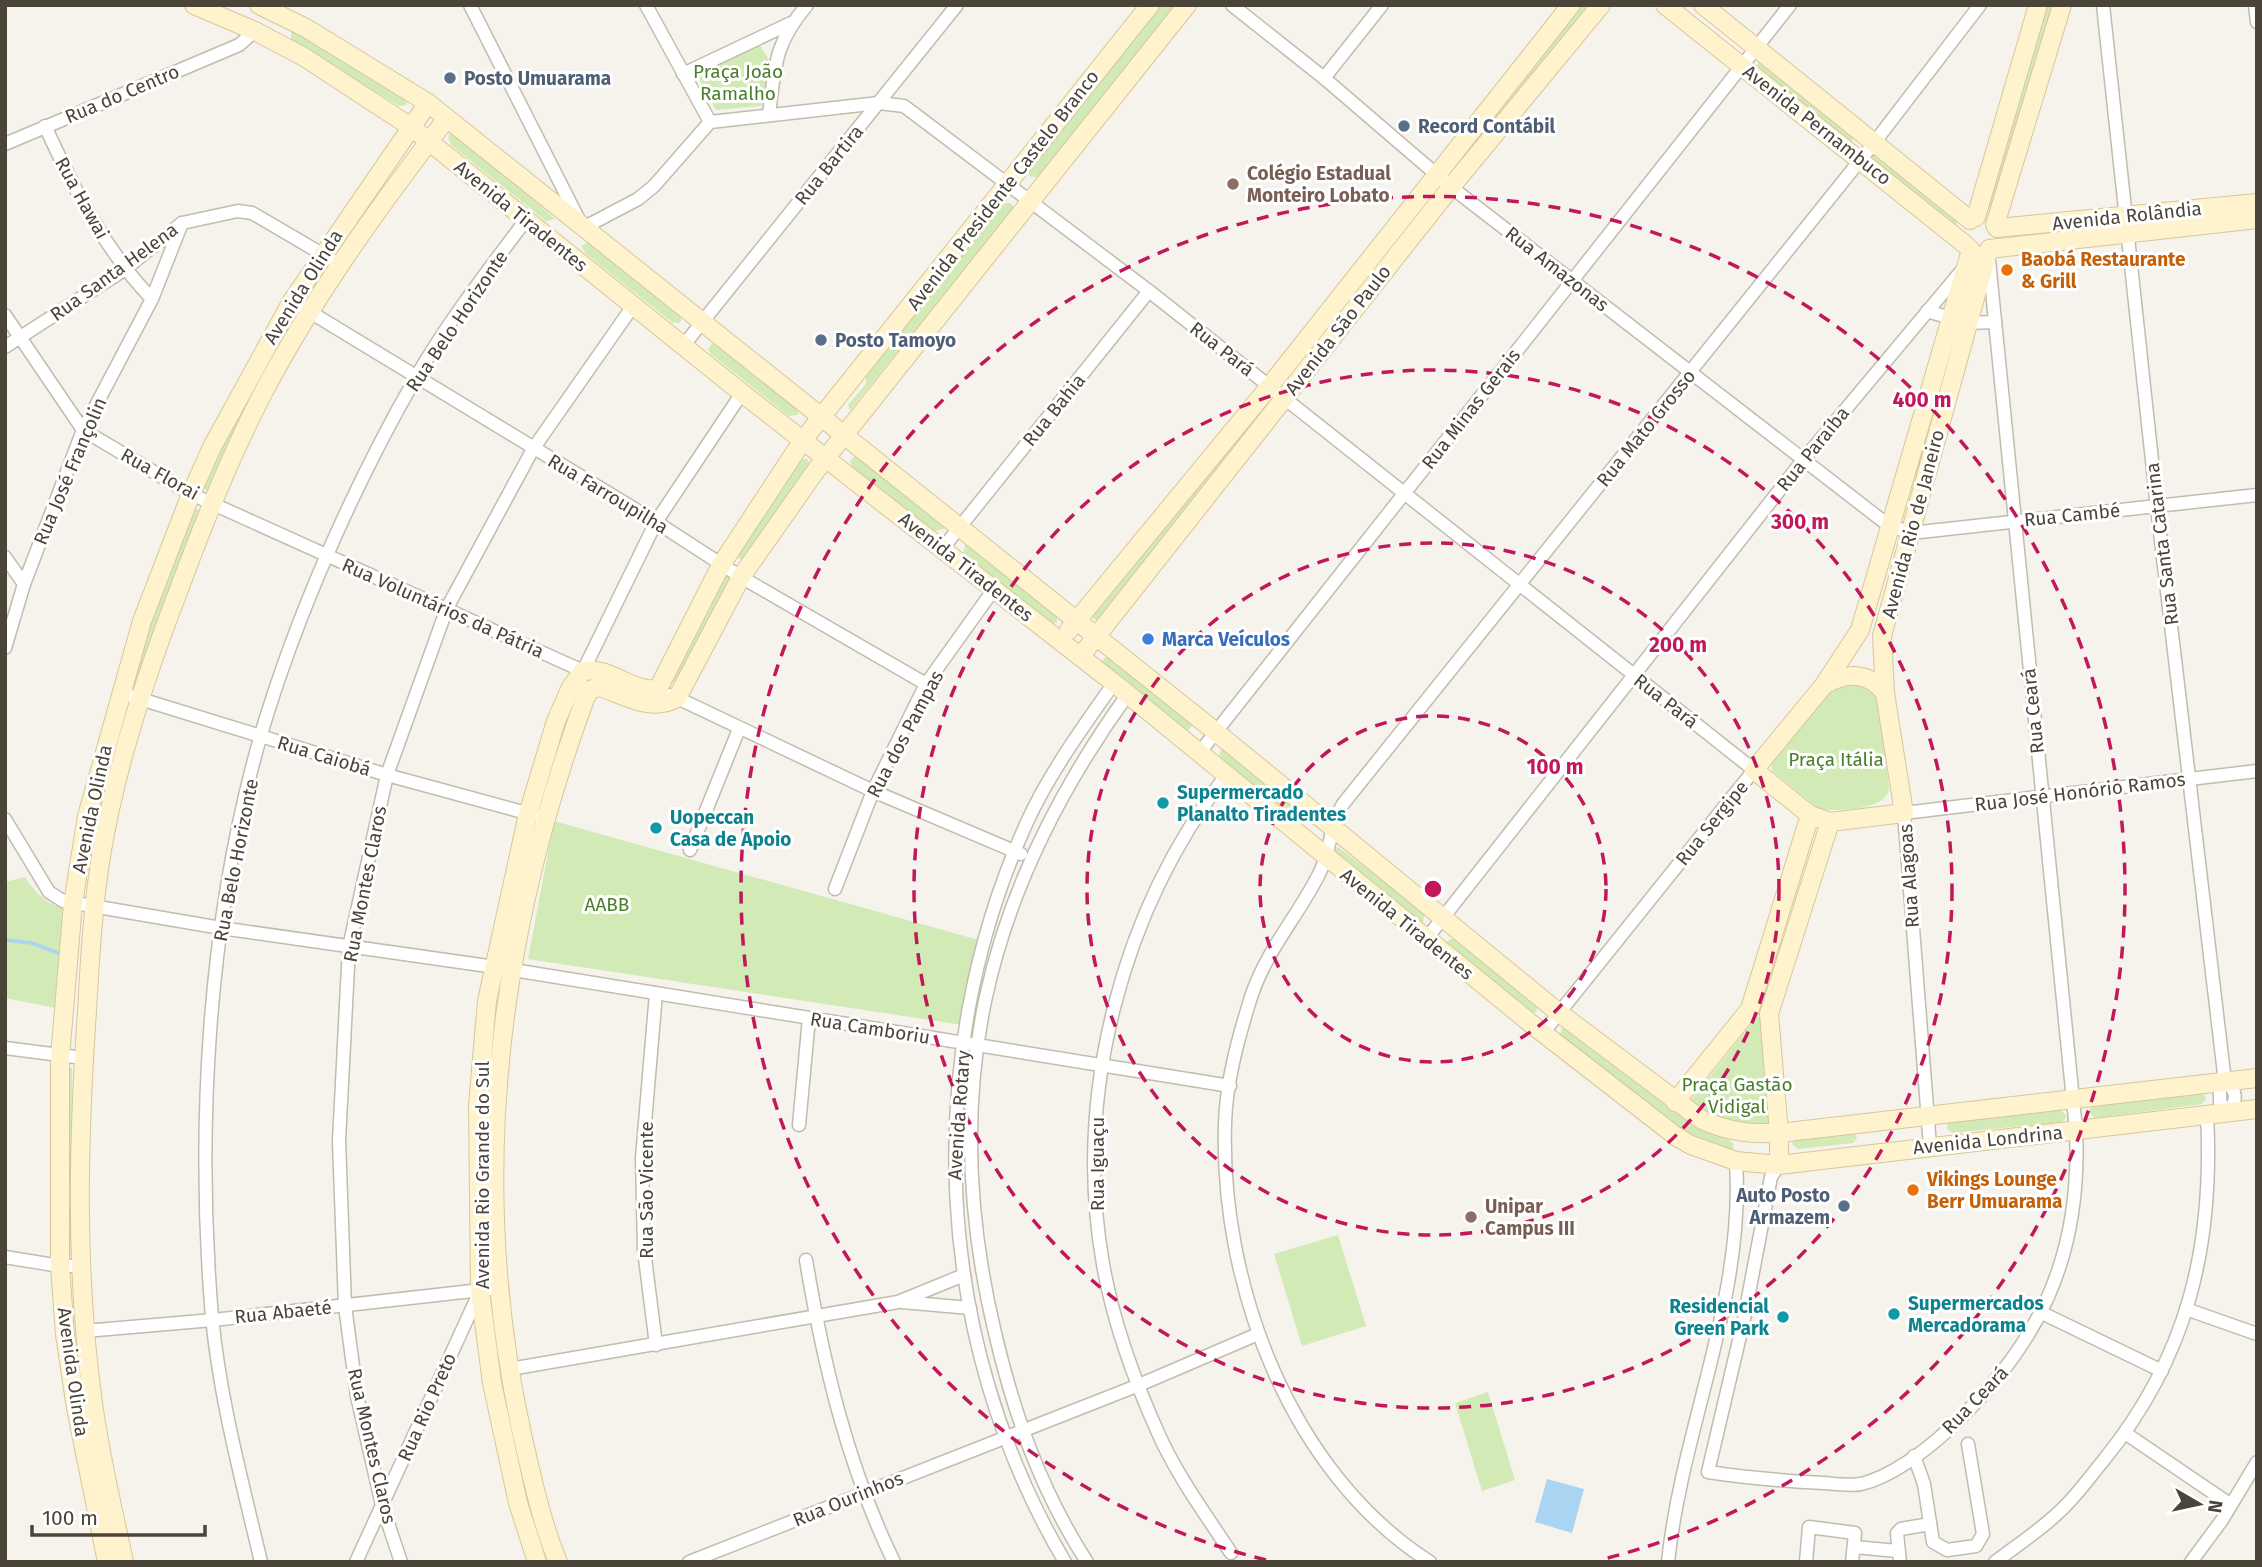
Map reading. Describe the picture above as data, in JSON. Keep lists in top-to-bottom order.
{
  "streets": {
    "street": [
      "Rua do Centro",
      "Avenida Pernambuco",
      "Rua Bartira",
      "Avenida Presidente Castelo Branco",
      "Rua Hawai",
      "Avenida Tiradentes",
      "Avenida Rolândia",
      "Rua Amazonas",
      "Rua Santa Helena",
      "Avenida Olinda",
      "Rua Belo Horizonte",
      "Avenida São Paulo",
      "Rua Pará",
      "Rua Minas Gerais",
      "Rua Bahia",
      "Rua Mato Grosso",
      "Rua Paraíba",
      "Rua José Françolin",
      "Rua Florai",
      "Rua Farroupilha",
      "Rua Cambé",
      "Avenida Rio de Janeiro",
      "Rua Santa Catarina",
      "Rua Voluntários da Pátria",
      "Rua Ceará",
      "Rua dos Pampas",
      "Rua Caiobá",
      "Rua José Honório Ramos",
      "Rua Sergipe",
      "Rua Alagoas",
      "Rua Montes Claros",
      "Rua Camboriu",
      "Avenida Rotary",
      "Avenida Londrina",
      "Rua Iguaçu",
      "Avenida Rio Grande do Sul",
      "Rua São Vicente",
      "Rua Abaeté",
      "Rua Rio Preto",
      "Rua Ourinhos"
    ]
  },
  "crossings": [
    ["Rua do Centro", "Rua Hawai"],
    ["Rua do Centro", "Avenida Tiradentes"],
    ["Avenida Pernambuco", "Avenida Rolândia"],
    ["Avenida Pernambuco", "Rua Minas Gerais"],
    ["Avenida Pernambuco", "Rua Mato Grosso"],
    ["Avenida Pernambuco", "Rua Paraíba"],
    ["Avenida Pernambuco", "Avenida Rio de Janeiro"],
    ["Avenida Pernambuco", "Rua Ceará"],
    ["Rua Bartira", "Avenida Tiradentes"],
    ["Rua Bartira", "Rua Pará"],
    ["Avenida Presidente Castelo Branco", "Avenida Tiradentes"],
    ["Avenida Presidente Castelo Branco", "Rua Pará"],
    ["Rua Hawai", "Rua Santa Helena"],
    ["Rua Hawai", "Rua José Françolin"],
    ["Avenida Tiradentes", "Avenida Olinda"],
    ["Avenida Tiradentes", "Rua Belo Horizonte"],
    ["Avenida Tiradentes", "Avenida São Paulo"],
    ["Avenida Tiradentes", "Rua Minas Gerais"],
    ["Avenida Tiradentes", "Rua Bahia"],
    ["Avenida Tiradentes", "Rua Mato Grosso"],
    ["Avenida Tiradentes", "Rua Paraíba"],
    ["Avenida Tiradentes", "Rua dos Pampas"],
    ["Avenida Tiradentes", "Rua Sergipe"],
    ["Avenida Tiradentes", "Rua Montes Claros"],
    ["Avenida Tiradentes", "Avenida Rotary"],
    ["Avenida Tiradentes", "Avenida Londrina"],
    ["Avenida Tiradentes", "Rua Iguaçu"],
    ["Avenida Rolândia", "Rua Paraíba"],
    ["Avenida Rolândia", "Avenida Rio de Janeiro"],
    ["Avenida Rolândia", "Rua Santa Catarina"],
    ["Avenida Rolândia", "Rua Ceará"],
    ["Rua Amazonas", "Avenida São Paulo"],
    ["Rua Amazonas", "Rua Minas Gerais"],
    ["Rua Amazonas", "Rua Mato Grosso"],
    ["Rua Amazonas", "Rua Paraíba"],
    ["Rua Amazonas", "Rua Cambé"],
    ["Rua Amazonas", "Avenida Rio de Janeiro"],
    ["Rua Santa Helena", "Avenida Olinda"],
    ["Rua Santa Helena", "Rua José Françolin"],
    ["Rua Santa Helena", "Rua Florai"],
    ["Avenida Olinda", "Rua Florai"],
    ["Avenida Olinda", "Rua Farroupilha"],
    ["Avenida Olinda", "Rua Voluntários da Pátria"],
    ["Avenida Olinda", "Rua Caiobá"],
    ["Avenida Olinda", "Rua Camboriu"],
    ["Avenida Olinda", "Rua Abaeté"],
    ["Rua Belo Horizonte", "Rua Farroupilha"],
    ["Rua Belo Horizonte", "Rua Voluntários da Pátria"],
    ["Rua Belo Horizonte", "Rua Caiobá"],
    ["Rua Belo Horizonte", "Rua Camboriu"],
    ["Rua Belo Horizonte", "Rua Abaeté"],
    ["Avenida São Paulo", "Rua Pará"],
    ["Rua Pará", "Rua Minas Gerais"],
    ["Rua Pará", "Rua Bahia"],
    ["Rua Pará", "Rua Mato Grosso"],
    ["Rua Pará", "Rua Paraíba"],
    ["Rua Pará", "Rua Sergipe"],
    ["Rua Mato Grosso", "Rua Camboriu"],
    ["Rua Paraíba", "Avenida Rio de Janeiro"],
    ["Rua Paraíba", "Rua Ceará"],
    ["Rua José Françolin", "Rua Florai"],
    ["Rua Florai", "Rua Voluntários da Pátria"],
    ["Rua Farroupilha", "Rua dos Pampas"],
    ["Rua Farroupilha", "Rua Montes Claros"],
    ["Rua Cambé", "Avenida Rio de Janeiro"],
    ["Rua Cambé", "Rua Santa Catarina"],
    ["Rua Cambé", "Rua Ceará"],
    ["Avenida Rio de Janeiro", "Rua Ceará"],
    ["Avenida Rio de Janeiro", "Rua Sergipe"],
    ["Avenida Rio de Janeiro", "Rua Alagoas"],
    ["Rua Santa Catarina", "Rua José Honório Ramos"],
    ["Rua Santa Catarina", "Avenida Londrina"],
    ["Rua Voluntários da Pátria", "Rua dos Pampas"],
    ["Rua Voluntários da Pátria", "Rua Montes Claros"],
    ["Rua Voluntários da Pátria", "Avenida Rotary"],
    ["Rua Voluntários da Pátria", "Avenida Rio Grande do Sul"],
    ["Rua Ceará", "Rua José Honório Ramos"],
    ["Rua Ceará", "Avenida Londrina"],
    ["Rua Caiobá", "Rua Montes Claros"],
    ["Rua Caiobá", "Avenida Rio Grande do Sul"],
    ["Rua José Honório Ramos", "Rua Alagoas"],
    ["Rua Alagoas", "Avenida Londrina"],
    ["Rua Montes Claros", "Rua Camboriu"],
    ["Rua Montes Claros", "Rua Abaeté"],
    ["Rua Montes Claros", "Rua Rio Preto"],
    ["Rua Camboriu", "Avenida Rotary"],
    ["Rua Camboriu", "Rua Iguaçu"],
    ["Rua Camboriu", "Avenida Rio Grande do Sul"],
    ["Rua Camboriu", "Rua São Vicente"],
    ["Avenida Rotary", "Rua Ourinhos"],
    ["Avenida Rio Grande do Sul", "Rua Abaeté"],
    ["Avenida Rio Grande do Sul", "Rua Rio Preto"],
    ["Rua Abaeté", "Rua Rio Preto"]
  ],
  "parks": [
    "Praça João Ramalho",
    "Praça Itália",
    "AABB",
    "Praça Gastão Vidigal"
  ],
  "places": [
    "Posto Umuarama",
    "Record Contábil",
    "Colégio Estadual Monteiro Lobato",
    "Baobá Restaurante & Grill",
    "Posto Tamoyo",
    "Marca Veículos",
    "Supermercado Planalto Tiradentes",
    "Uopeccan Casa de Apoio",
    "Vikings Lounge Berr Umuarama",
    "Auto Posto Armazem",
    "Unipar Campus III",
    "Supermercados Mercadorama",
    "Residencial Green Park"
  ],
  "scale_bar": "100 m",
  "north": "right",
  "rings": [
    "400 m",
    "300 m",
    "200 m",
    "100 m"
  ]
}
